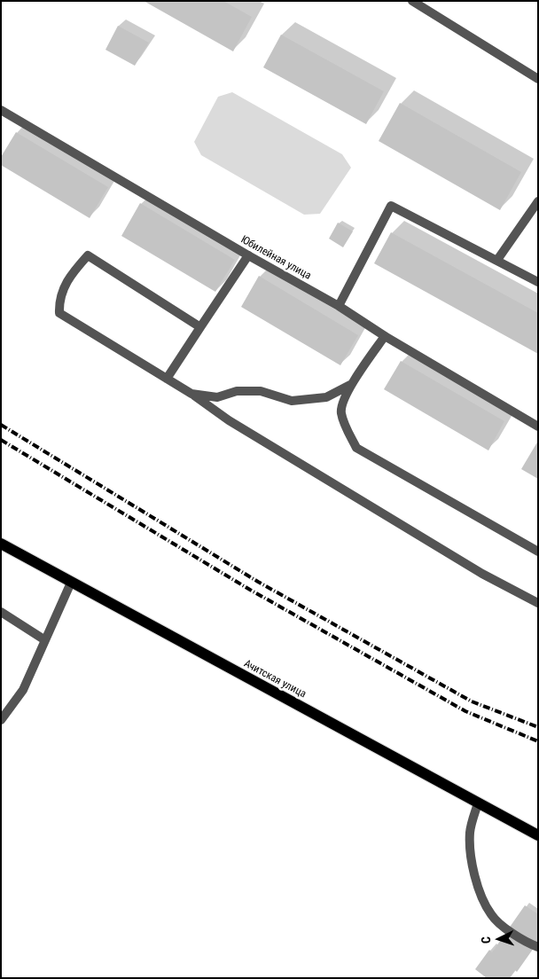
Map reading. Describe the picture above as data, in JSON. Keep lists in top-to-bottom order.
{
  "streets": {
    "main road": ["Ачитская улица"],
    "street": ["Юбилейная улица"]
  },
  "north": "left"
}
